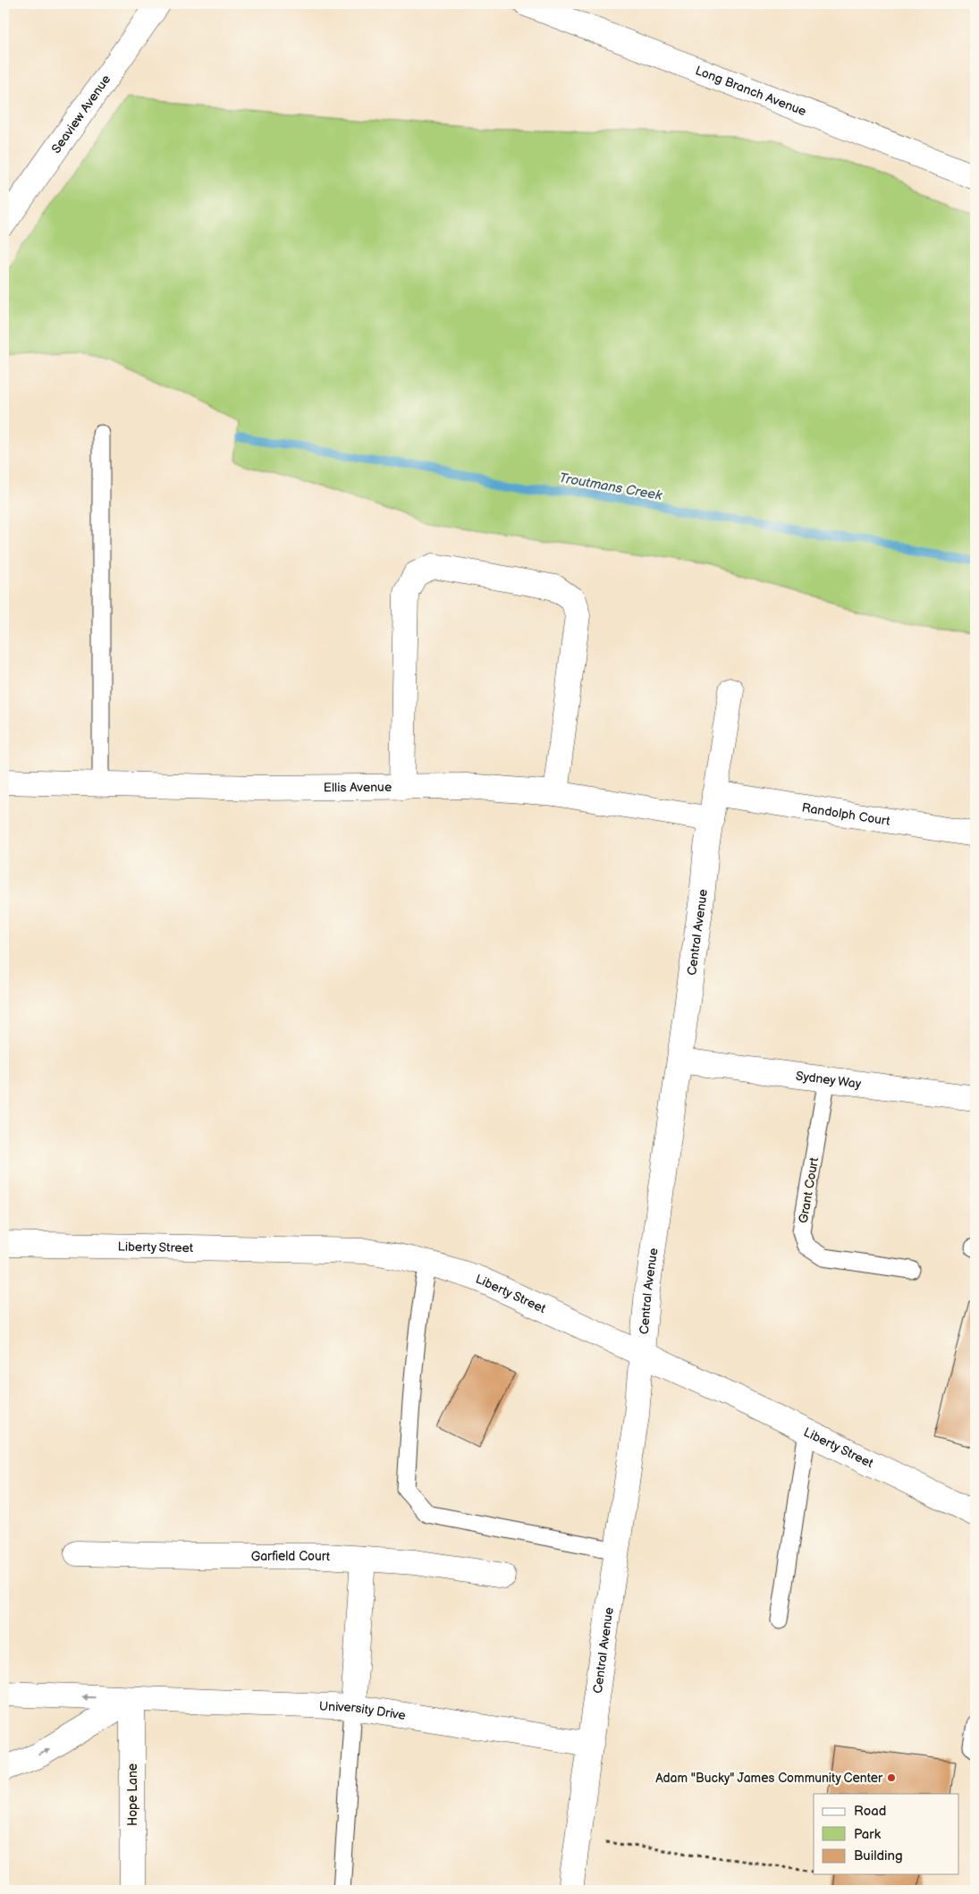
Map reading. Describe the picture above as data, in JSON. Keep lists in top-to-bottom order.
{
  "streets": {
    "street": [
      "Long Branch Avenue",
      "Seaview Avenue",
      "Ellis Avenue",
      "Randolph Court",
      "Central Avenue",
      "Sydney Way",
      "Liberty Street",
      "Garfield Court",
      "University Drive",
      "Hope Lane"
    ],
    "lane": ["Grant Court"]
  },
  "crossings": [
    ["Ellis Avenue", "Central Avenue"],
    ["Randolph Court", "Central Avenue"],
    ["Central Avenue", "Sydney Way"],
    ["Central Avenue", "Liberty Street"],
    ["Central Avenue", "University Drive"],
    ["Sydney Way", "Grant Court"],
    ["University Drive", "Hope Lane"]
  ],
  "water": ["Troutmans Creek"],
  "places": ["Adam \"Bucky\" James Community Center"],
  "legend": ["Road", "Park", "Building"]
}
